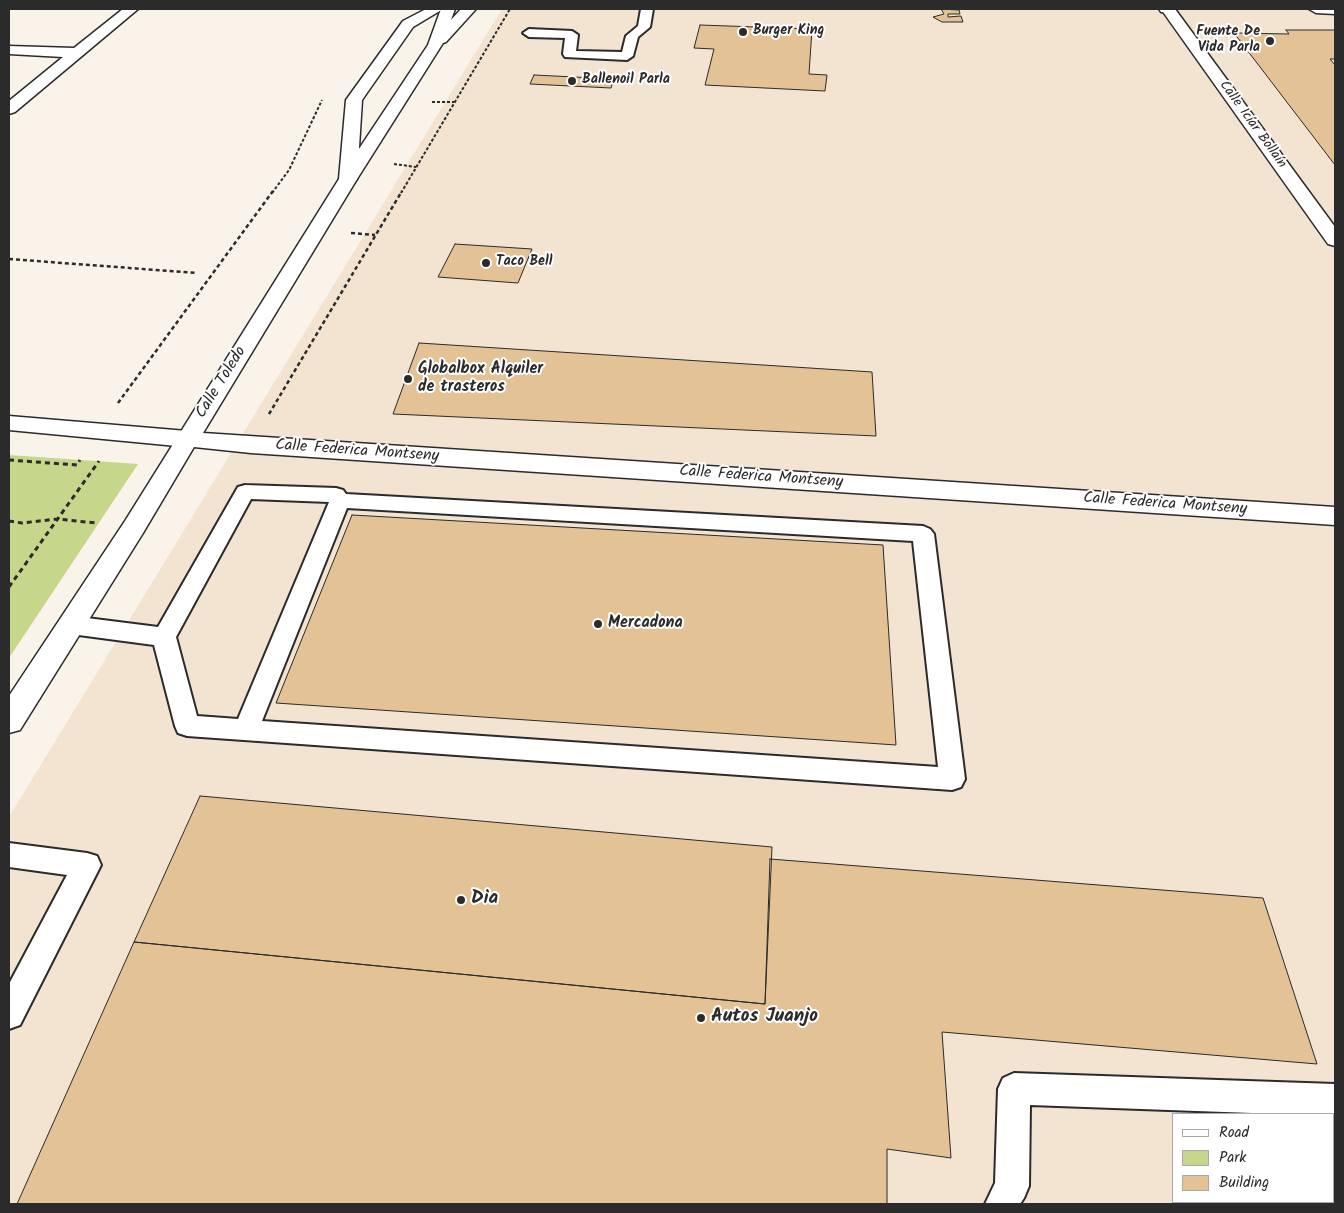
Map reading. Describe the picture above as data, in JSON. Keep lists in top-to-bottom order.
{
  "streets": {
    "street": ["Calle Icíar Bollaín", "Calle Toledo", "Calle Federica Montseny"]
  },
  "crossings": [
    ["Calle Toledo", "Calle Federica Montseny"]
  ],
  "places": [
    "Burger King",
    "Fuente De Vida Parla",
    "Ballenoil Parla",
    "Taco Bell",
    "Globalbox Alquiler de trasteros",
    "Mercadona",
    "Dia",
    "Autos Juanjo"
  ],
  "legend": ["Road", "Park", "Building"]
}
